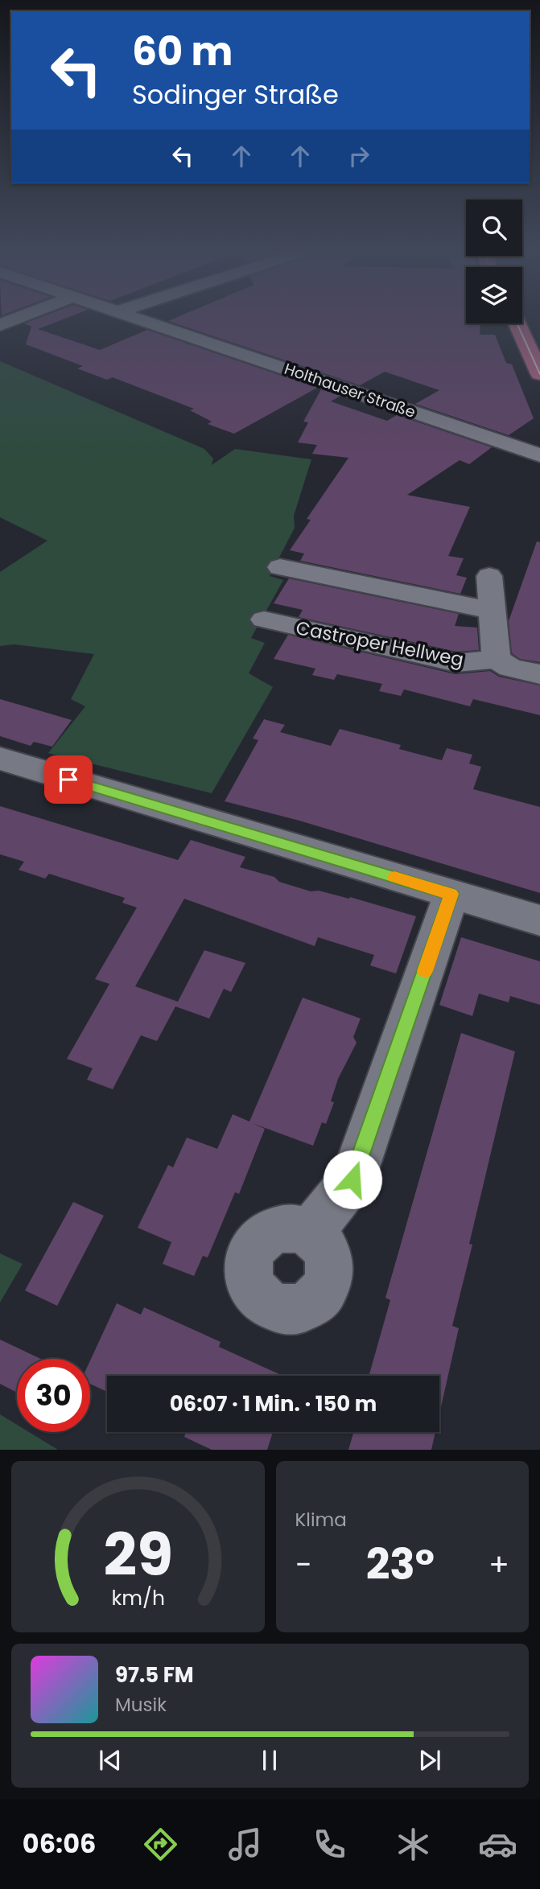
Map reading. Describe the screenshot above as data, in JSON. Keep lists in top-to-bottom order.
{
  "streets": {
    "street": ["Holthauser Straße", "Castroper Hellweg"]
  },
  "page": {
    "turn": ["60 m", "Sodinger Straße"],
    "limit": "30",
    "trip": "06:07 · 1 Min. · 150 m",
    "tile": "Klima",
    "heat": ["−", "23°", "+"],
    "song": ["97.5 FM", "Musik"],
    "tabs": "06:06",
    "gauge": ["29", "km/h"]
  }
}
